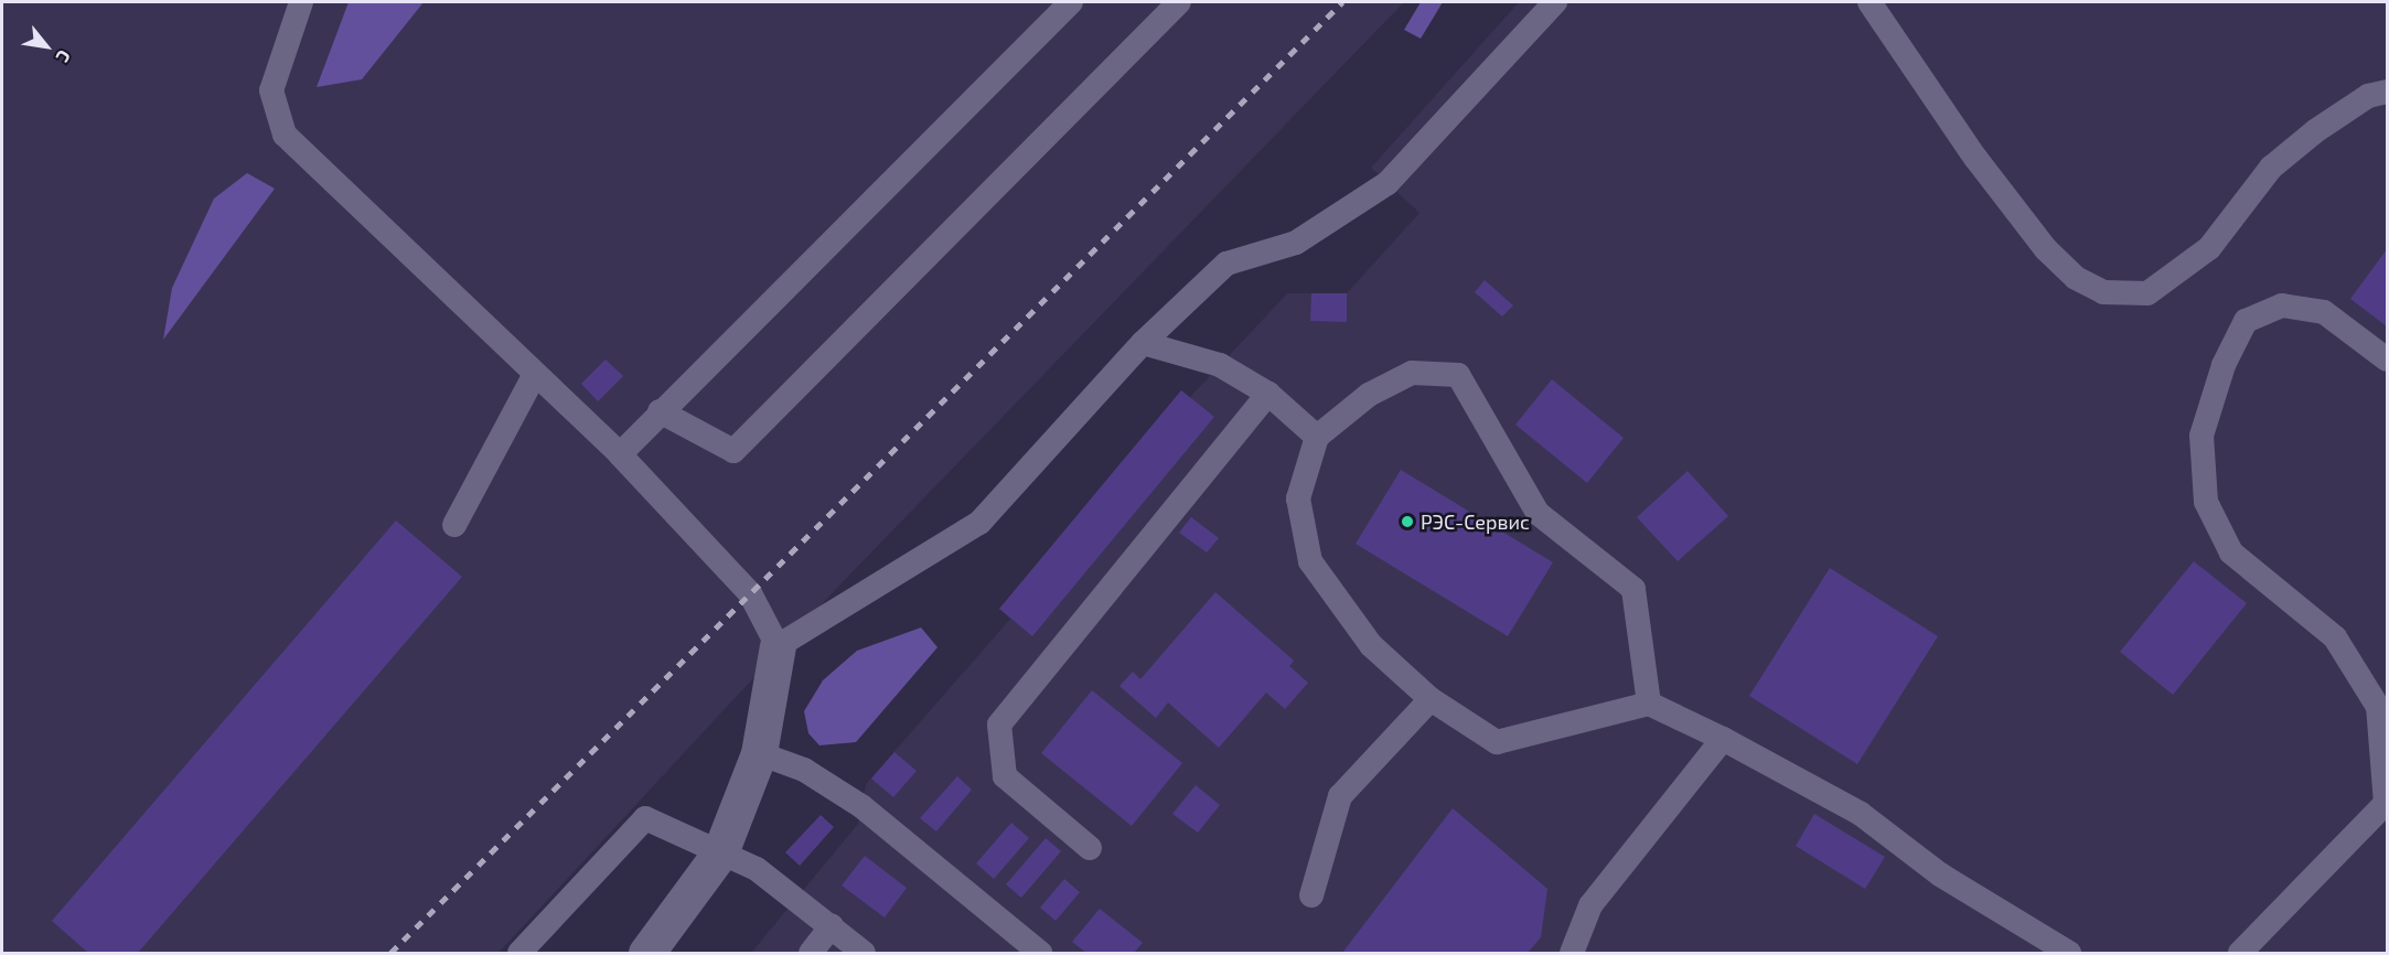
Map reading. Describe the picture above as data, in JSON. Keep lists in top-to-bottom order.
{
  "places": ["РЭС-Сервис"],
  "north": "bottom right"
}
